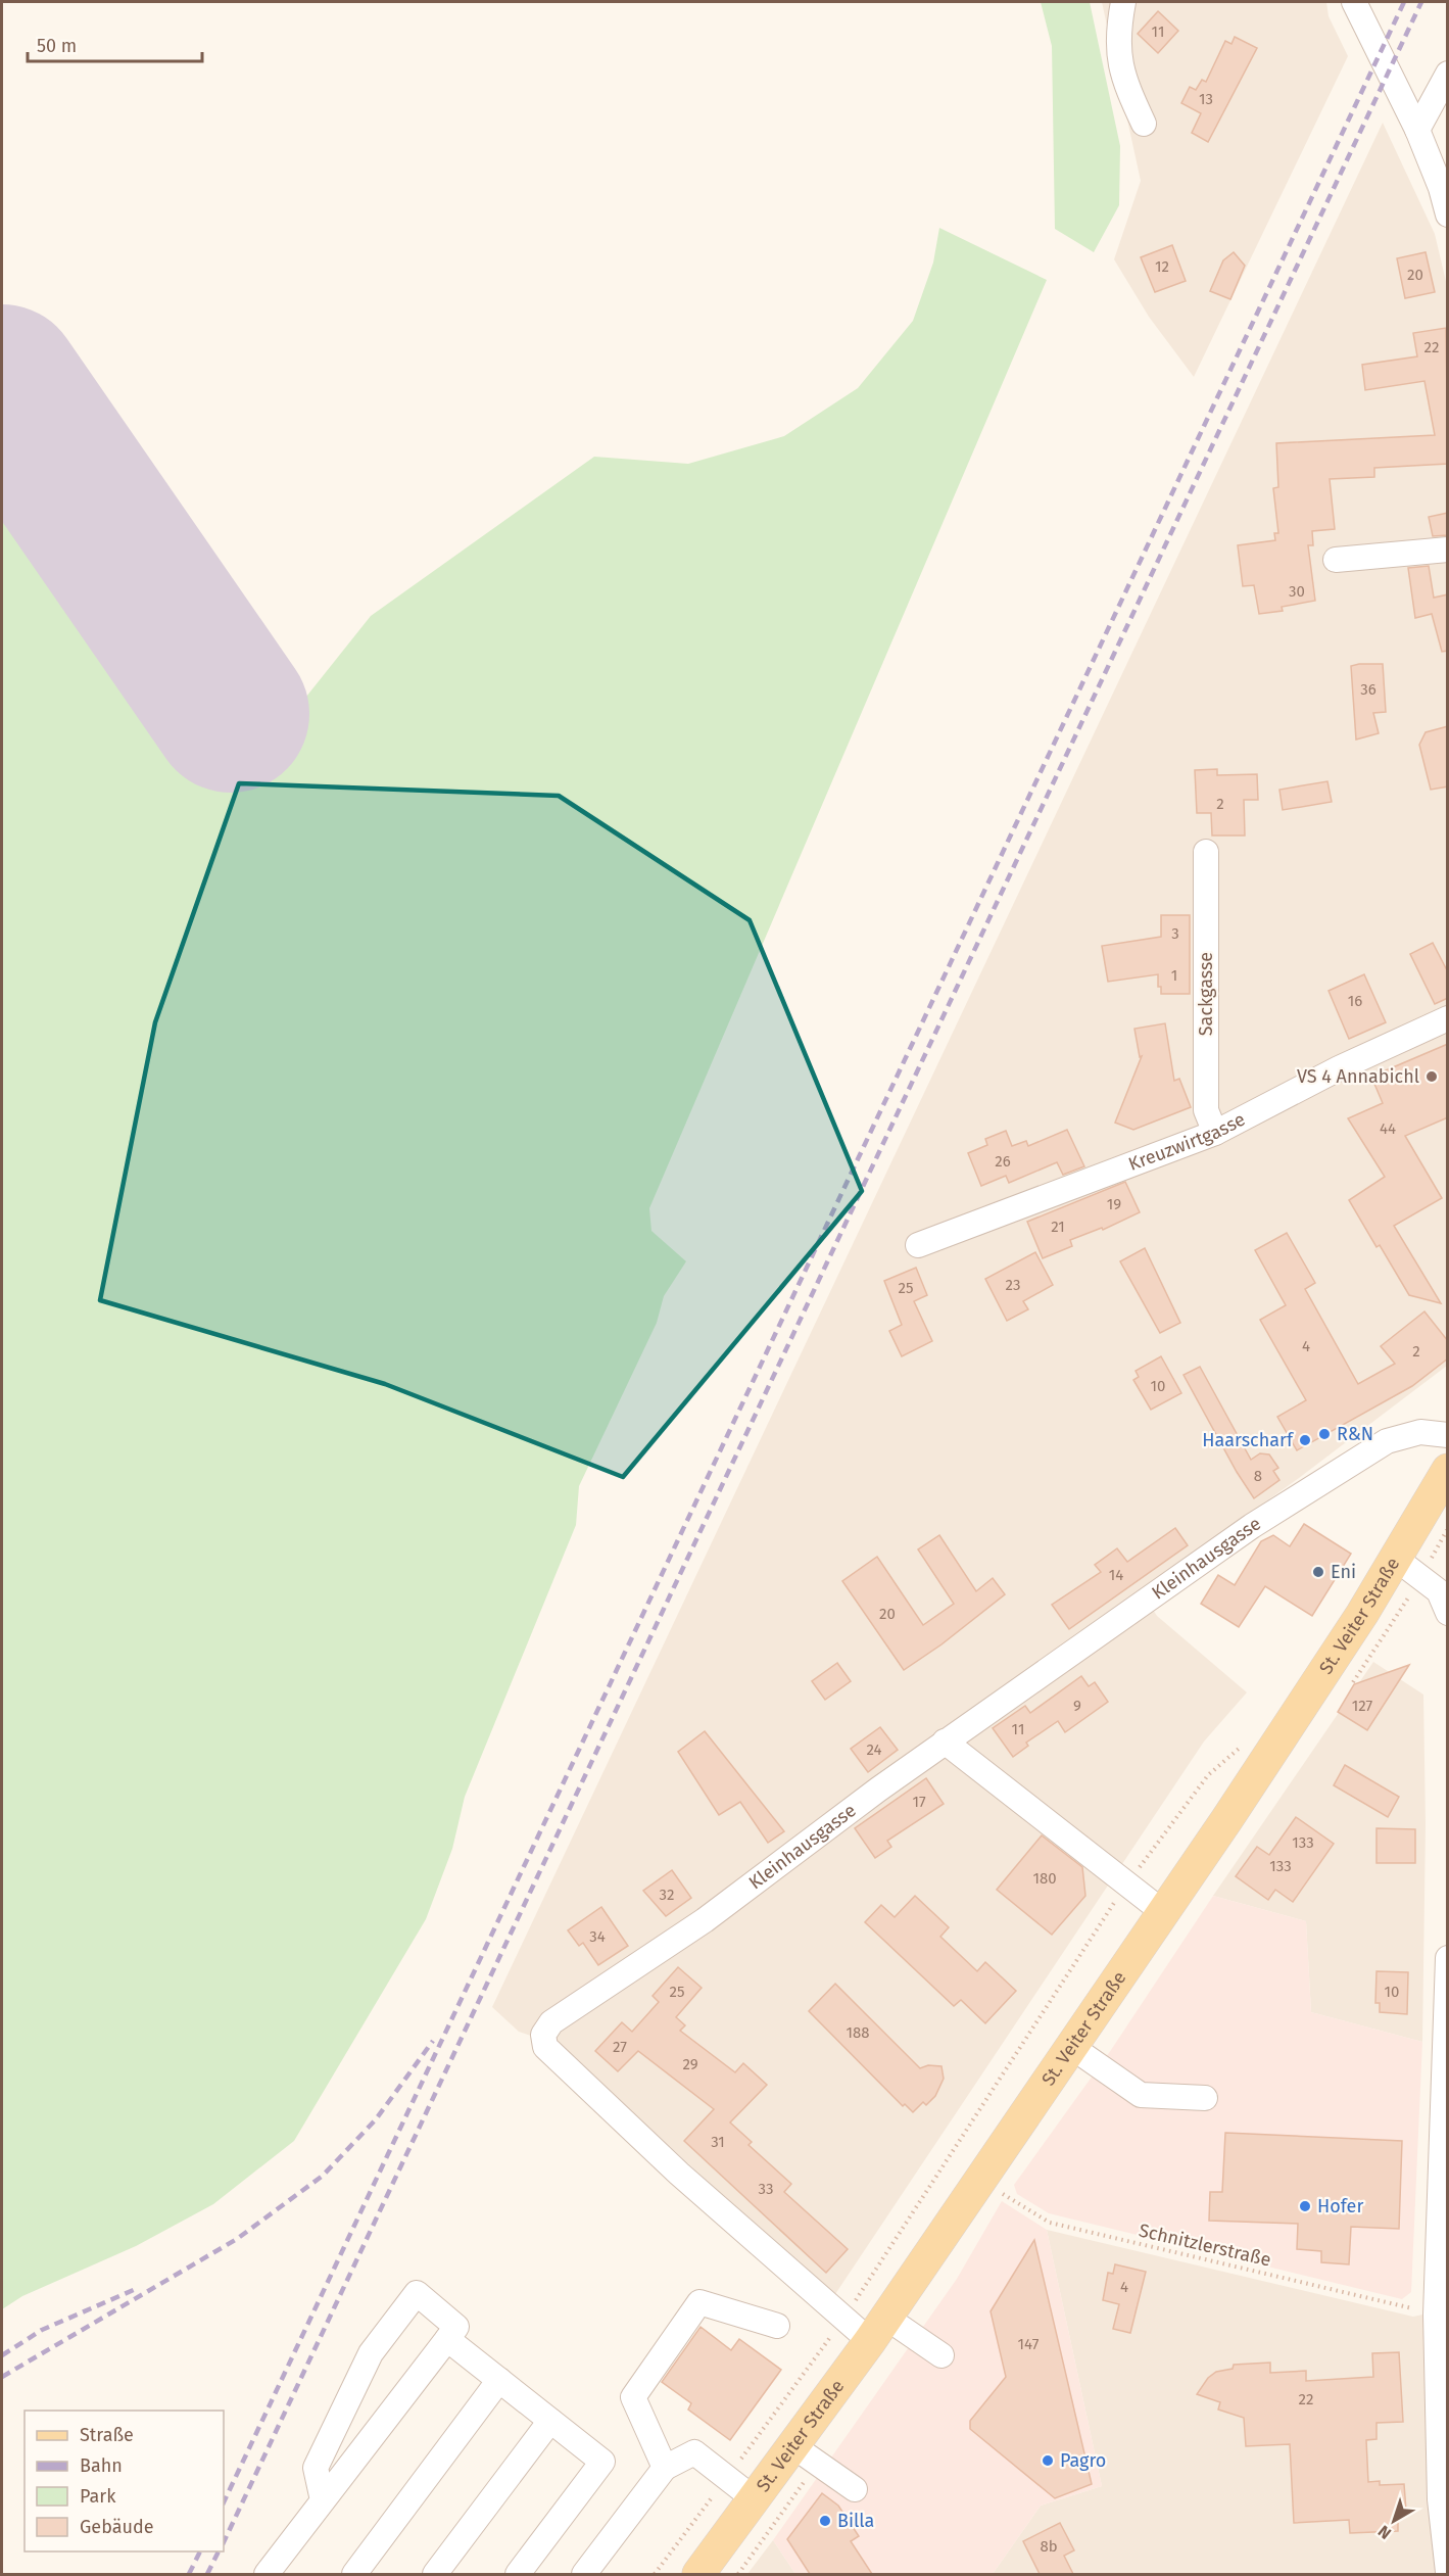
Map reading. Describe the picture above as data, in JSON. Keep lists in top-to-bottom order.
{
  "streets": {
    "main road": ["St. Veiter Straße"],
    "street": ["Sackgasse", "Kreuzwirtgasse", "Kleinhausgasse"],
    "path": ["Schnitzlerstraße"]
  },
  "crossings": [
    ["Sackgasse", "Kreuzwirtgasse"],
    ["Kleinhausgasse", "St. Veiter Straße"],
    ["St. Veiter Straße", "Schnitzlerstraße"]
  ],
  "places": [
    "VS 4 Annabichl",
    "R&N",
    "Haarscharf",
    "Eni",
    "Hofer",
    "Pagro",
    "Billa"
  ],
  "house_numbers": [
    "11",
    "13",
    "12",
    "20",
    "22",
    "30",
    "36",
    "2",
    "3",
    "1",
    "16",
    "44",
    "26",
    "19",
    "21",
    "23",
    "25",
    "4",
    "2",
    "10",
    "8",
    "14",
    "20",
    "9",
    "127",
    "11",
    "24",
    "17",
    "133",
    "133",
    "180",
    "32",
    "34",
    "25",
    "10",
    "188",
    "27",
    "29",
    "31",
    "33",
    "4",
    "147",
    "22",
    "8b"
  ],
  "legend": [
    "Straße",
    "Bahn",
    "Park",
    "Gebäude"
  ],
  "scale_bar": "50 m",
  "north": "bottom left"
}
